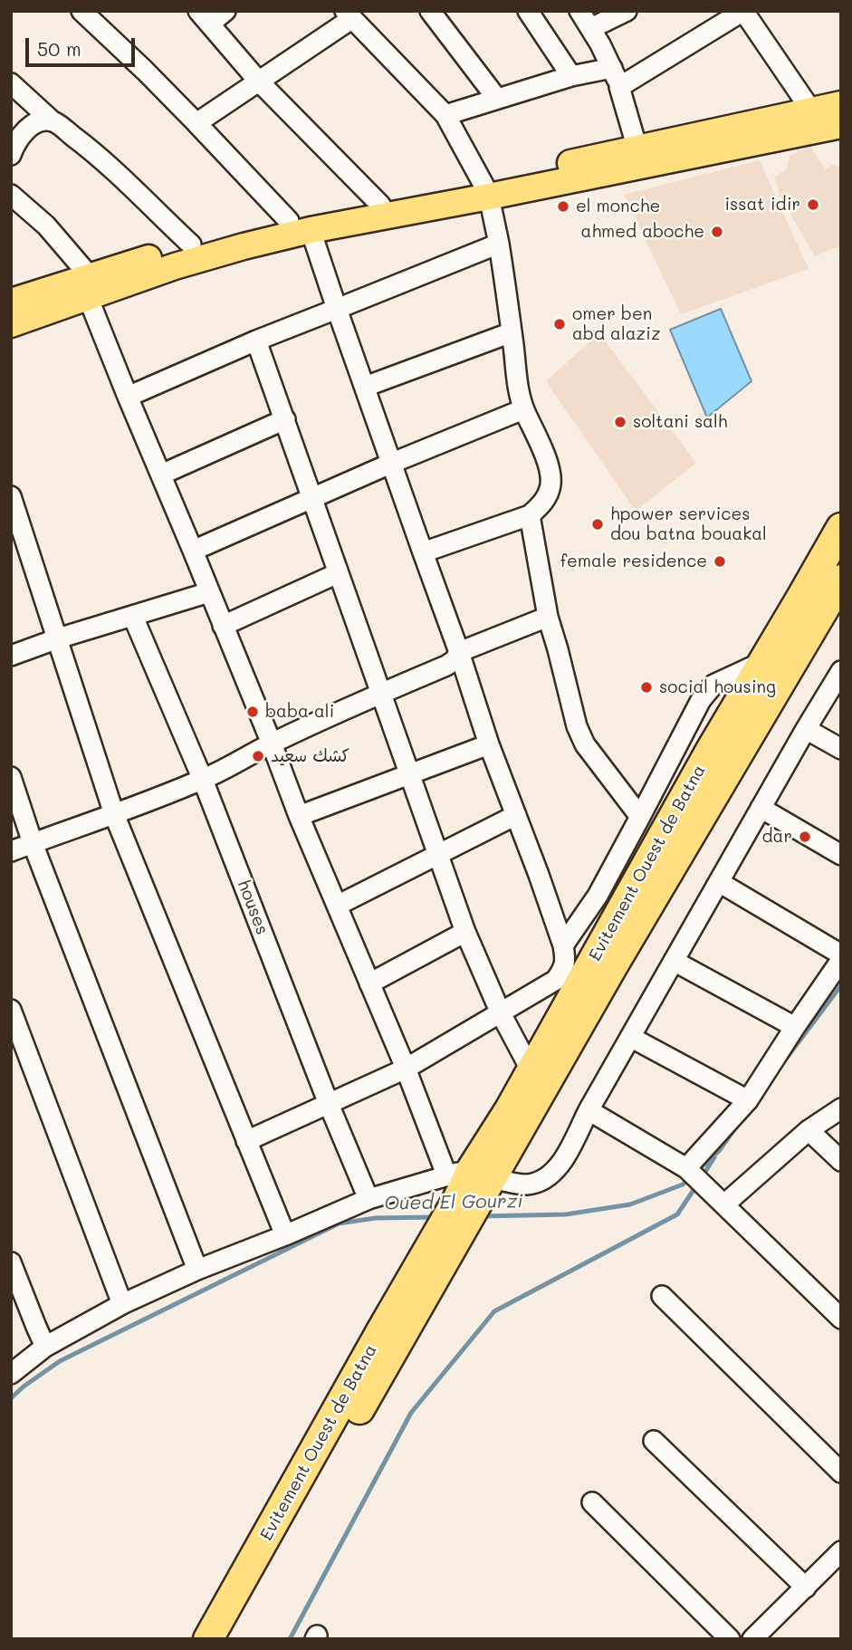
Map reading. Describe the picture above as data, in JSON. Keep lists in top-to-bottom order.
{
  "streets": {
    "highway": ["Evitement Ouest de Batna"],
    "street": ["houses"]
  },
  "water": ["Oued El Gourzi"],
  "places": [
    "issat idir",
    "el monche",
    "ahmed aboche",
    "omer ben abd alaziz",
    "soltani salh",
    "hpower services dou batna bouakal",
    "female residence",
    "social housing",
    "baba ali",
    "كشك سعيد",
    "dar"
  ],
  "scale_bar": "50 m"
}
